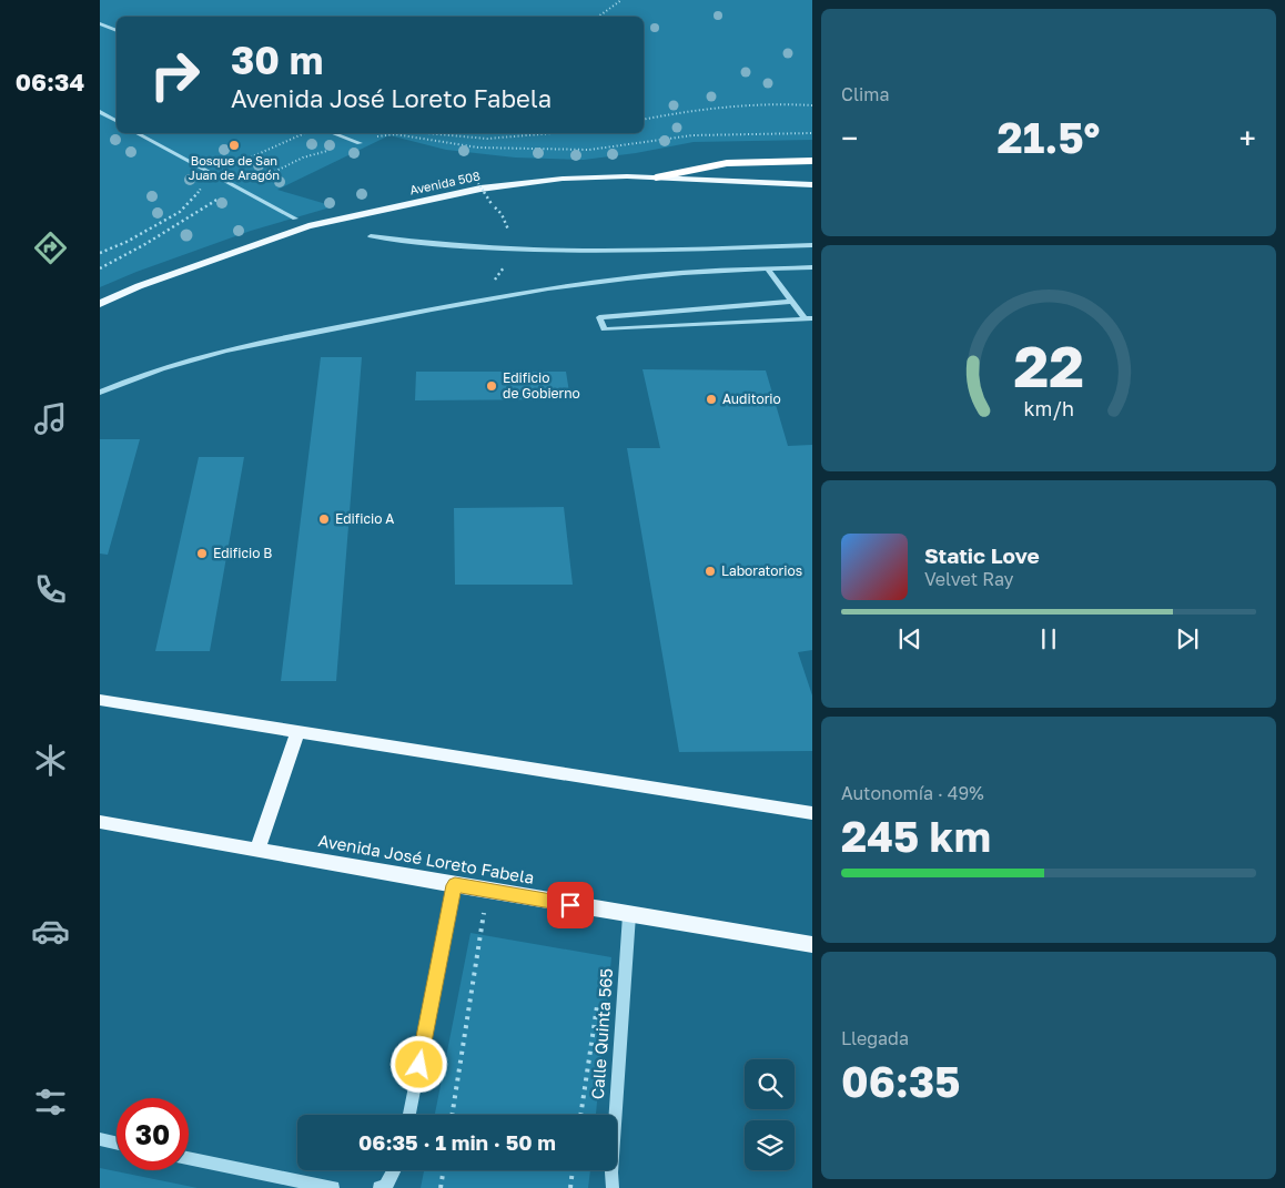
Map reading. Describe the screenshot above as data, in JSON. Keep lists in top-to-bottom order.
{
  "streets": {
    "main road": ["Avenida 508", "Avenida José Loreto Fabela"],
    "street": ["Calle Quinta 565"]
  },
  "crossings": [
    ["Avenida José Loreto Fabela", "Calle Quinta 565"]
  ],
  "places": [
    "Bosque de San Juan de Aragón",
    "Edificio de Gobierno",
    "Auditorio",
    "Edificio A",
    "Edificio B",
    "Laboratorios"
  ],
  "page": {
    "tabs": "06:34",
    "tile": [
      "Clima",
      ["Autonomía · 49%", "245 km"],
      ["Llegada", "06:35"]
    ],
    "turn": ["30 m", "Avenida José Loreto Fabela"],
    "heat": ["−", "21.5°", "+"],
    "song": ["Static Love", "Velvet Ray"],
    "limit": "30",
    "trip": "06:35 · 1 min · 50 m",
    "gauge": ["22", "km/h"]
  }
}
